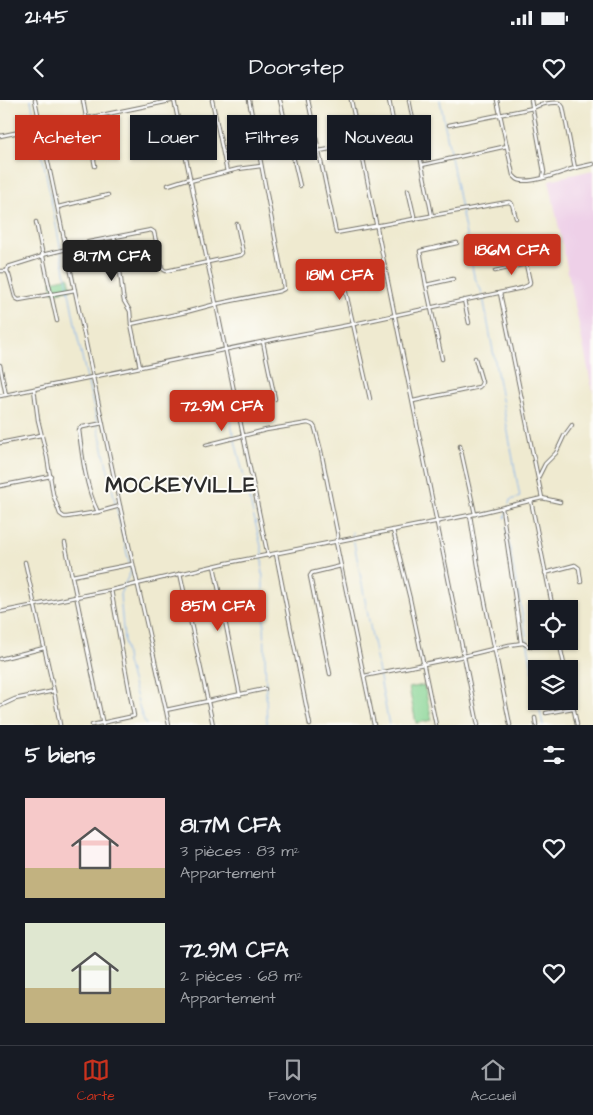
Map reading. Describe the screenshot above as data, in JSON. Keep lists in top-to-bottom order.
{
  "districts": ["MOCKEYVILLE"],
  "page": {
    "status": "21:45",
    "header": "Doorstep",
    "chip": [
      "Acheter",
      "Louer",
      "Filtres",
      "Nouveau"
    ],
    "price": [
      "186M CFA",
      "81.7M CFA",
      "181M CFA",
      "72.9M CFA",
      "85M CFA"
    ],
    "heading": "5 biens",
    "list": [
      {
        "name": "81.7M CFA",
        "note": "3 pièces · 83 m² · Appartement"
      },
      {
        "name": "72.9M CFA",
        "note": "2 pièces · 68 m² · Appartement"
      }
    ],
    "tabs": ["Carte", "Favoris", "Accueil"]
  }
}
